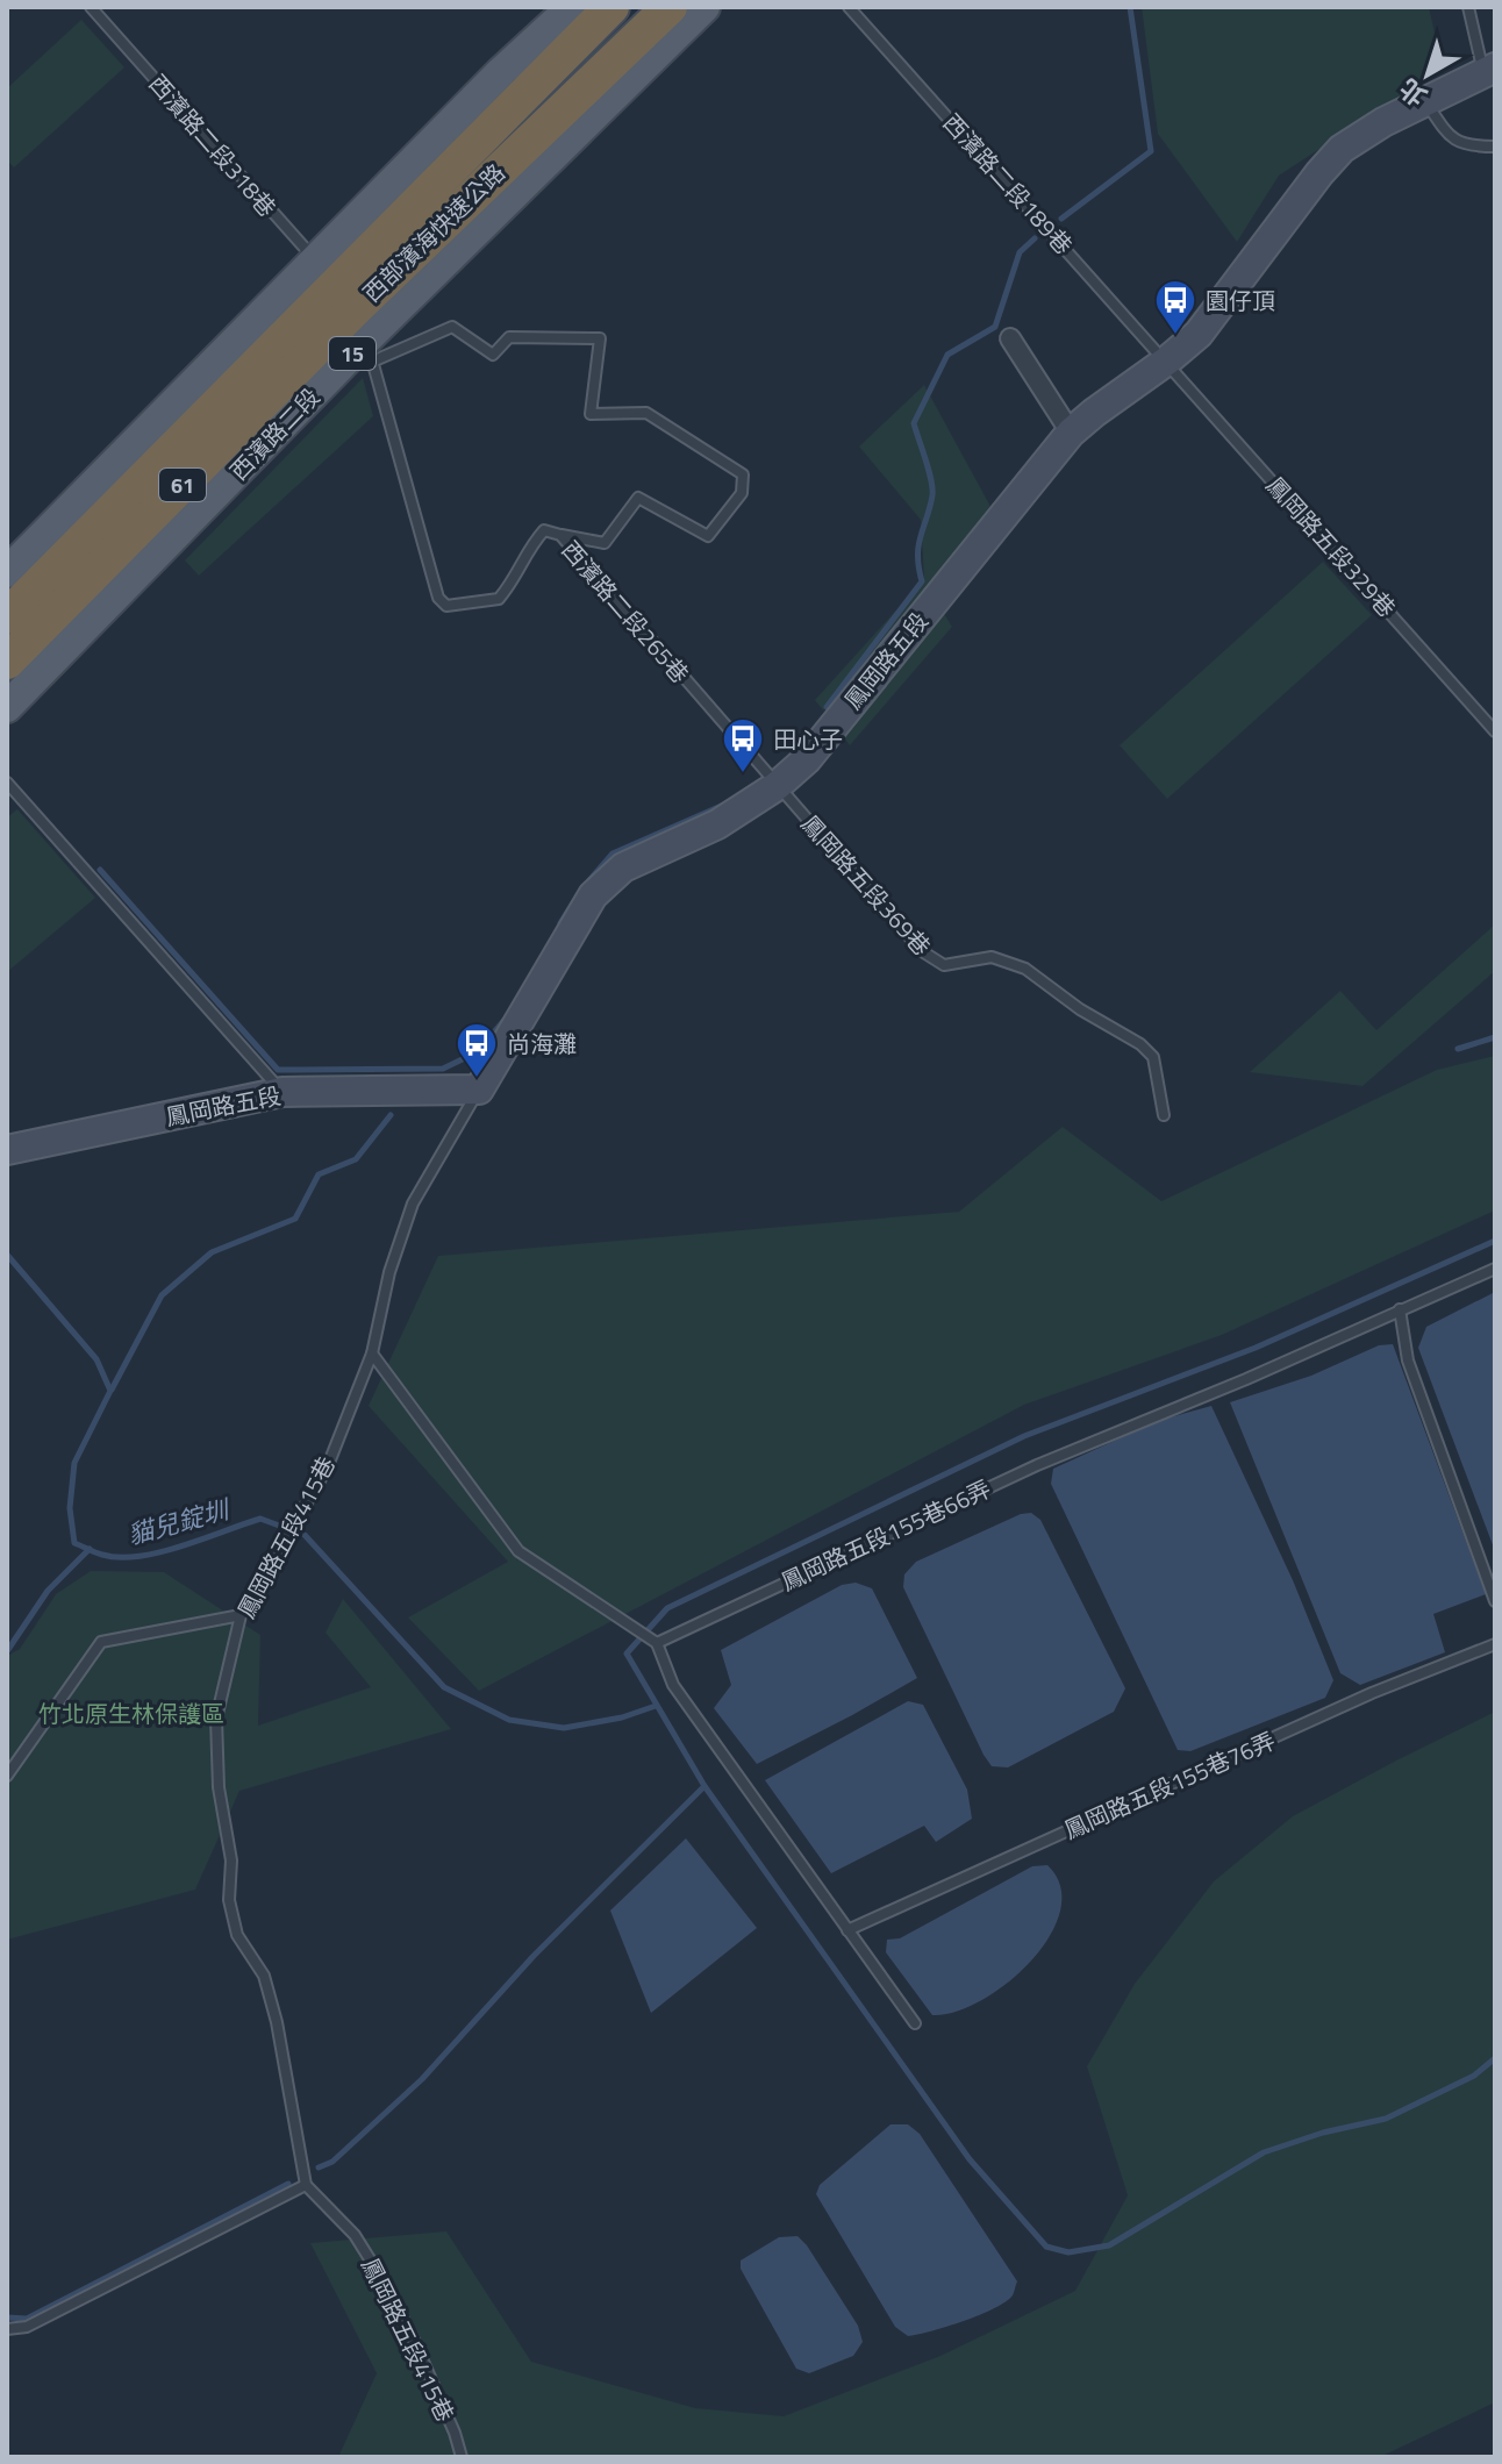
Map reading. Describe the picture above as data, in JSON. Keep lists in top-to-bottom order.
{
  "streets": {
    "highway": ["西部濱海快速公路", "61"],
    "main road": ["15", "西濱路二段"],
    "street": ["鳳岡路五段"],
    "lane": [
      "西濱路二段318巷",
      "西濱路二段189巷",
      "鳳岡路五段329巷",
      "西濱路二段265巷",
      "鳳岡路五段369巷",
      "鳳岡路五段155巷66弄",
      "鳳岡路五段415巷",
      "鳳岡路五段155巷76弄"
    ]
  },
  "crossings": [
    ["西濱路二段318巷", "西部濱海快速公路"],
    ["西濱路二段318巷", "西濱路二段"],
    ["西濱路二段318巷", "西濱路二段265巷"],
    ["西濱路二段189巷", "鳳岡路五段329巷"],
    ["西濱路二段189巷", "鳳岡路五段"],
    ["西部濱海快速公路", "西濱路二段"],
    ["西部濱海快速公路", "西濱路二段265巷"],
    ["西濱路二段", "西濱路二段265巷"],
    ["鳳岡路五段329巷", "鳳岡路五段"],
    ["西濱路二段265巷", "鳳岡路五段"],
    ["西濱路二段265巷", "鳳岡路五段369巷"],
    ["鳳岡路五段", "鳳岡路五段369巷"],
    ["鳳岡路五段", "鳳岡路五段415巷"]
  ],
  "water": ["貓兒錠圳"],
  "parks": ["竹北原生林保護區"],
  "places": {
    "bus stop": ["園仔頂", "田心子", "尚海灘"]
  },
  "north": "bottom left"
}
